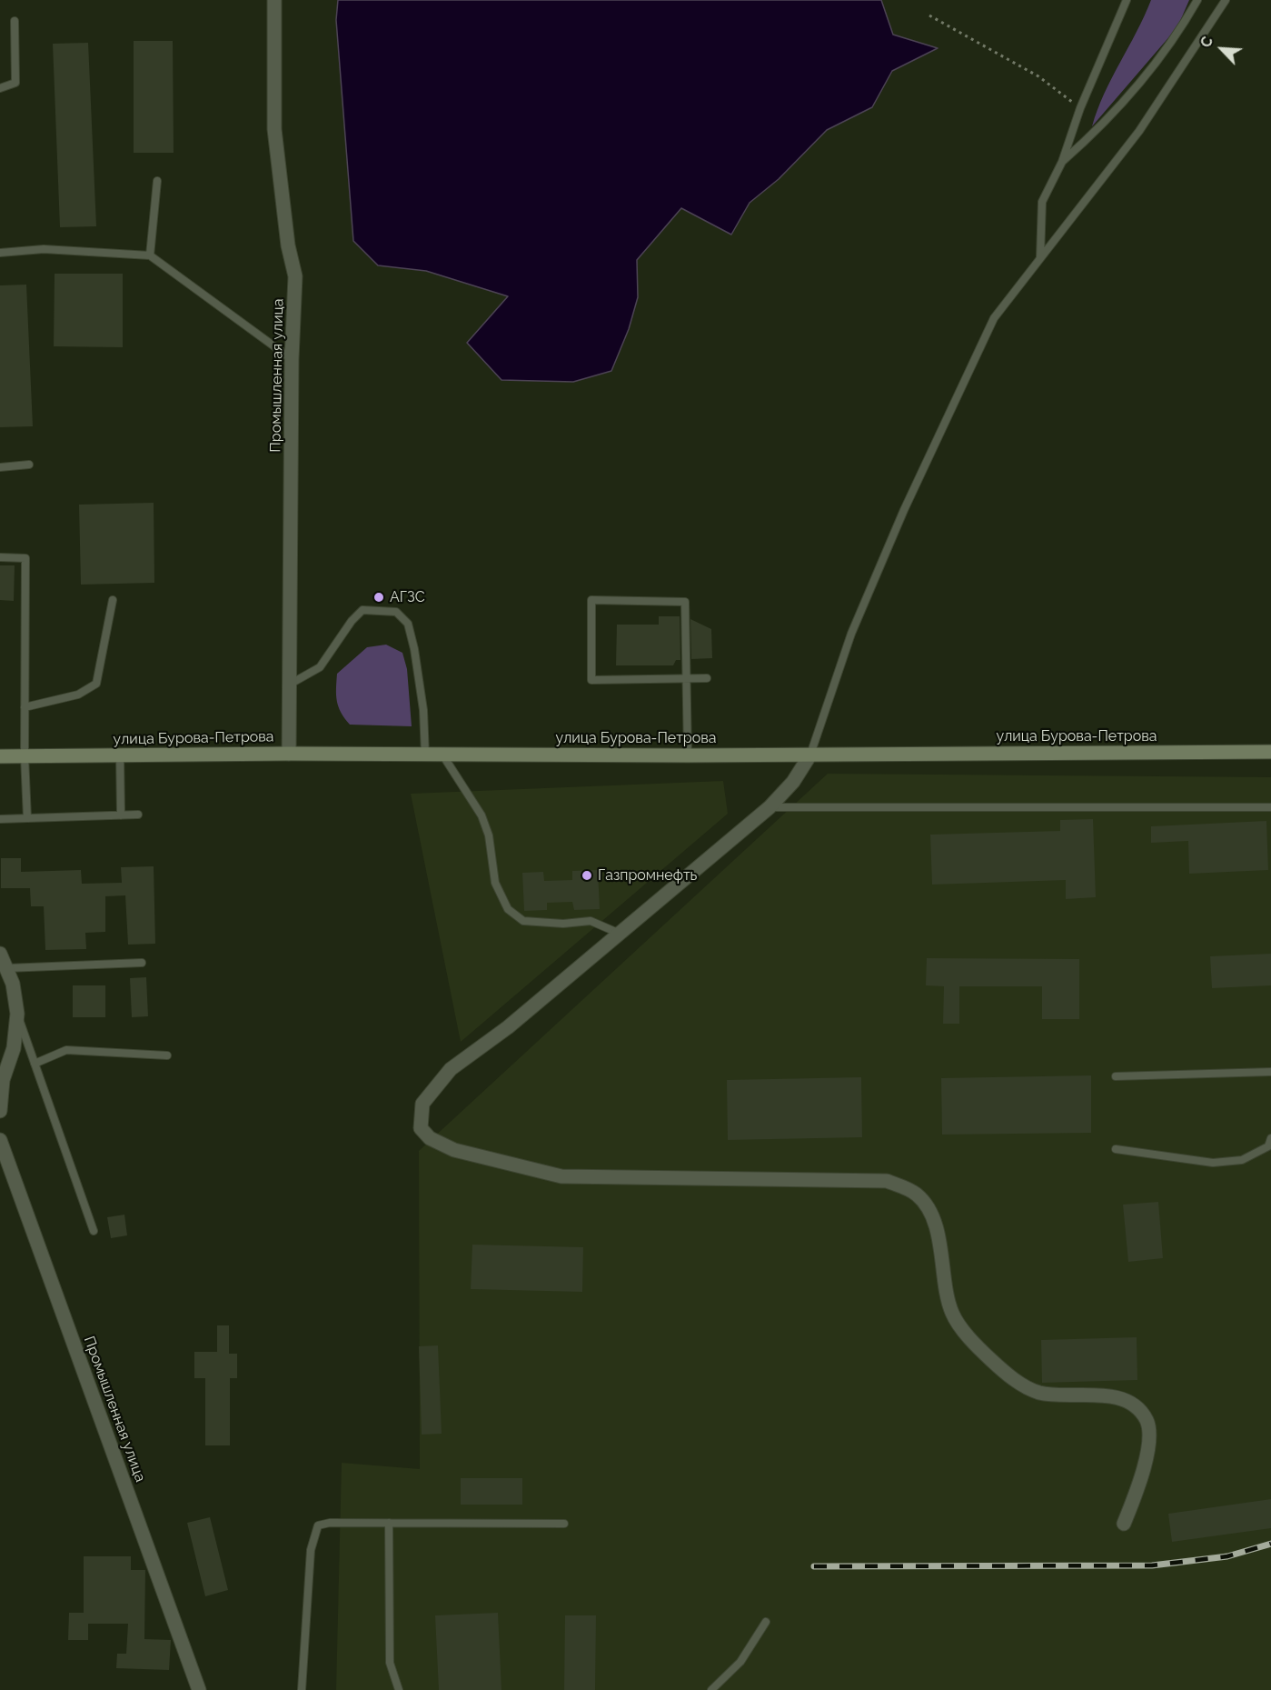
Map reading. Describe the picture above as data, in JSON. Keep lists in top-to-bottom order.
{
  "streets": {
    "main road": ["улица Бурова-Петрова"],
    "street": ["Промышленная улица"]
  },
  "crossings": [
    ["Промышленная улица", "улица Бурова-Петрова"]
  ],
  "places": ["АГЗС", "Газпромнефть"],
  "north": "top left"
}
